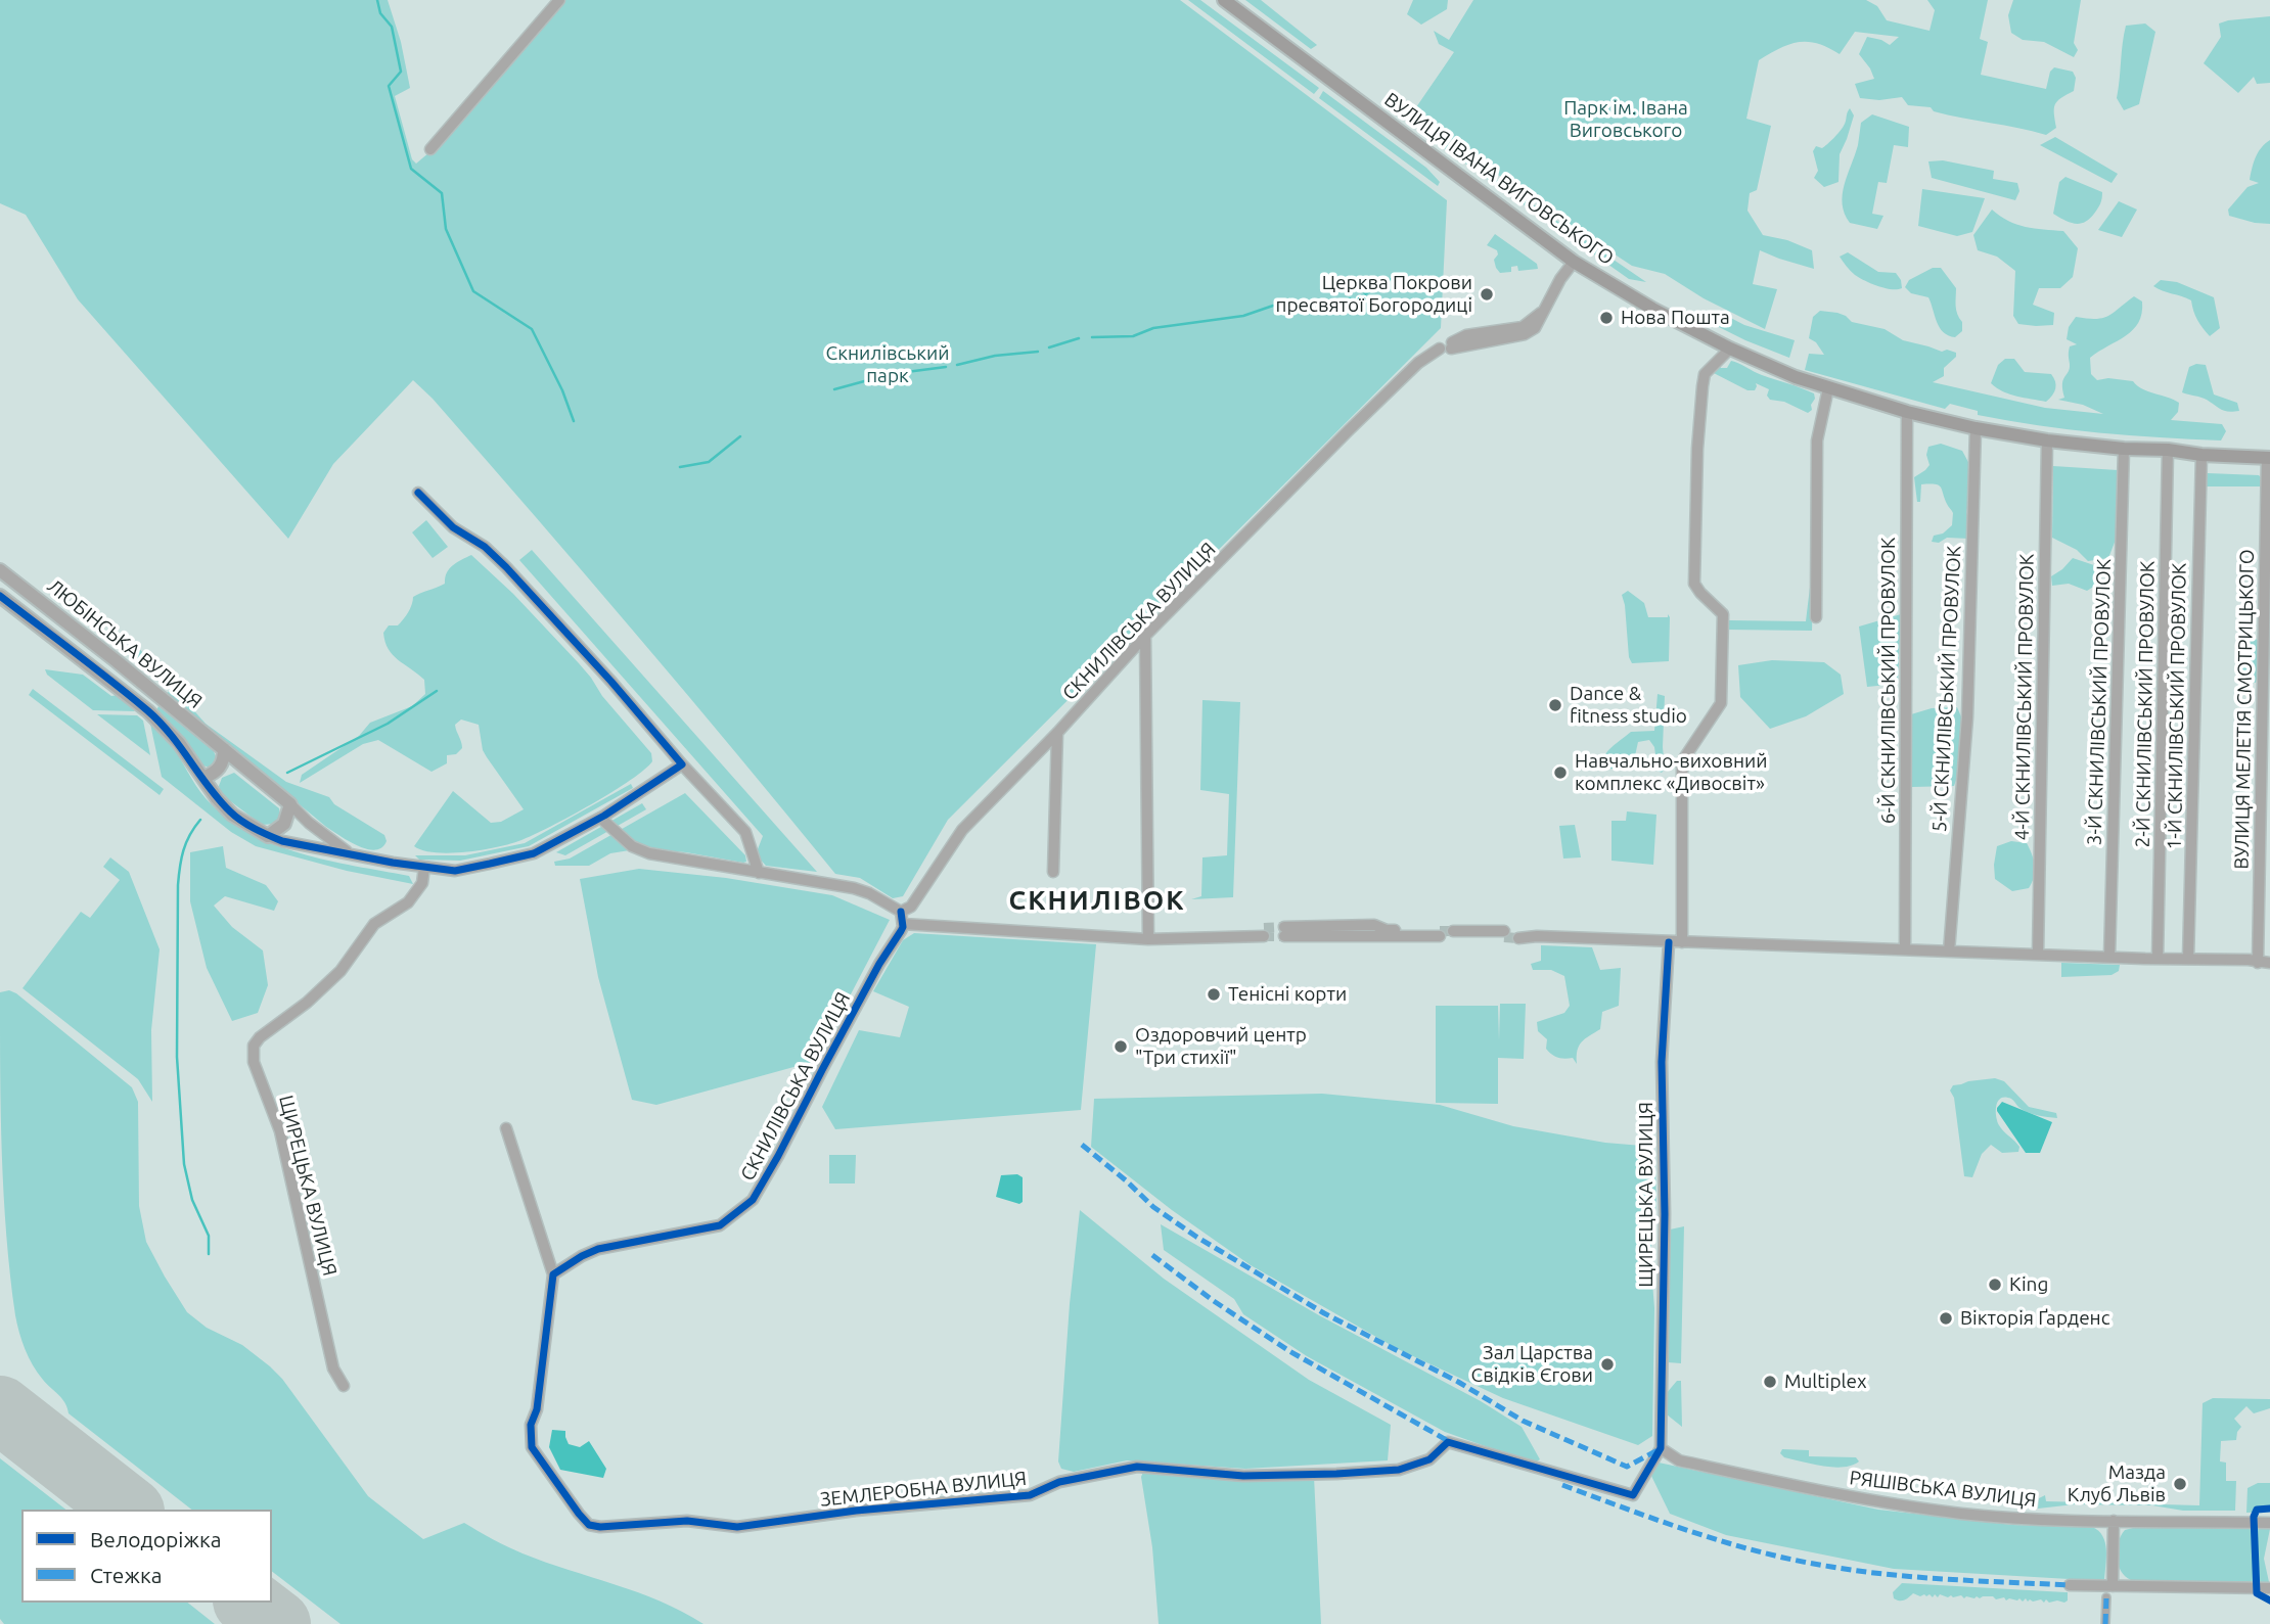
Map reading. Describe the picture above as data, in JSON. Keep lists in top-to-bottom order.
{
  "streets": {
    "main road": ["ВУЛИЦЯ ІВАНА ВИГОВСЬКОГО"],
    "street": [
      "СКНИЛІВСЬКА ВУЛИЦЯ",
      "ЛЮБІНСЬКА ВУЛИЦЯ",
      "6-Й СКНИЛІВСЬКИЙ ПРОВУЛОК",
      "5-Й СКНИЛІВСЬКИЙ ПРОВУЛОК",
      "4-Й СКНИЛІВСЬКИЙ ПРОВУЛОК",
      "3-Й СКНИЛІВСЬКИЙ ПРОВУЛОК",
      "2-Й СКНИЛІВСЬКИЙ ПРОВУЛОК",
      "1-Й СКНИЛІВСЬКИЙ ПРОВУЛОК",
      "ВУЛИЦЯ МЕЛЕТІЯ СМОТРИЦЬКОГО",
      "ЩИРЕЦЬКА ВУЛИЦЯ",
      "ЗЕМЛЕРОБНА ВУЛИЦЯ",
      "РЯШІВСЬКА ВУЛИЦЯ"
    ]
  },
  "crossings": [
    ["ВУЛИЦЯ ІВАНА ВИГОВСЬКОГО", "6-Й СКНИЛІВСЬКИЙ ПРОВУЛОК"],
    ["ВУЛИЦЯ ІВАНА ВИГОВСЬКОГО", "5-Й СКНИЛІВСЬКИЙ ПРОВУЛОК"],
    ["ВУЛИЦЯ ІВАНА ВИГОВСЬКОГО", "4-Й СКНИЛІВСЬКИЙ ПРОВУЛОК"],
    ["ВУЛИЦЯ ІВАНА ВИГОВСЬКОГО", "3-Й СКНИЛІВСЬКИЙ ПРОВУЛОК"],
    ["ВУЛИЦЯ ІВАНА ВИГОВСЬКОГО", "2-Й СКНИЛІВСЬКИЙ ПРОВУЛОК"],
    ["ВУЛИЦЯ ІВАНА ВИГОВСЬКОГО", "1-Й СКНИЛІВСЬКИЙ ПРОВУЛОК"],
    ["ВУЛИЦЯ ІВАНА ВИГОВСЬКОГО", "ВУЛИЦЯ МЕЛЕТІЯ СМОТРИЦЬКОГО"],
    ["СКНИЛІВСЬКА ВУЛИЦЯ", "ЗЕМЛЕРОБНА ВУЛИЦЯ"],
    ["ЩИРЕЦЬКА ВУЛИЦЯ", "ЗЕМЛЕРОБНА ВУЛИЦЯ"],
    ["ЩИРЕЦЬКА ВУЛИЦЯ", "РЯШІВСЬКА ВУЛИЦЯ"],
    ["ЗЕМЛЕРОБНА ВУЛИЦЯ", "РЯШІВСЬКА ВУЛИЦЯ"]
  ],
  "districts": ["СКНИЛІВОК"],
  "parks": ["Парк ім. Івана Виговського", "Скнилівський парк"],
  "places": [
    "Церква Покрови пресвятої Богородиці",
    "Нова Пошта",
    "Dance & fitness studio",
    "Навчально-виховний комплекс «Дивосвіт»",
    "Тенісні корти",
    "Оздоровчий центр \"Три стихії\"",
    "King",
    "Вікторія Ґарденс",
    "Зал Царства Свідків Єгови",
    "Multiplex",
    "Мазда Клуб Львів"
  ],
  "legend": ["Велодоріжка", "Стежка"]
}
